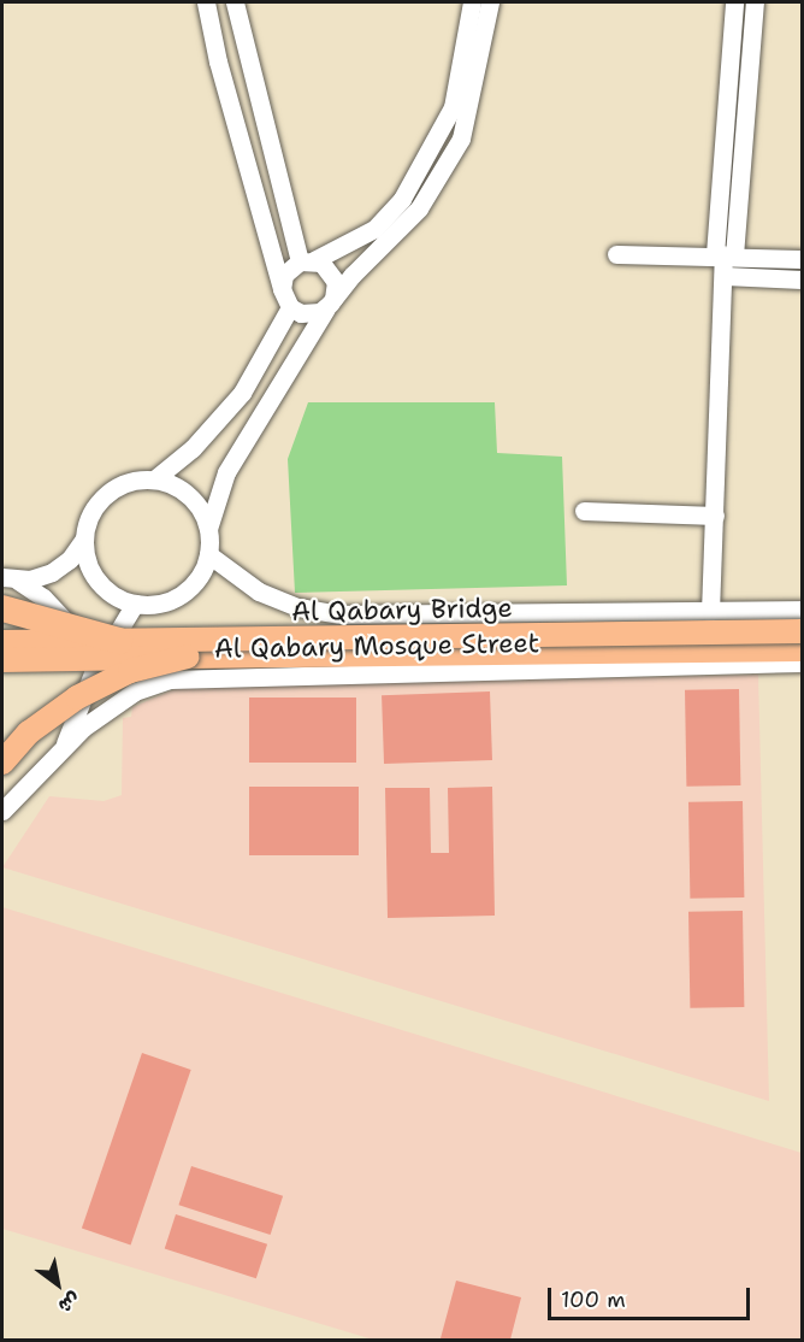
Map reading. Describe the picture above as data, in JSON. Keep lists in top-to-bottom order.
{
  "streets": {
    "main road": ["Al Qabary Bridge"],
    "street": ["Al Qabary Mosque Street"]
  },
  "scale_bar": "100 m",
  "north": "bottom right"
}
